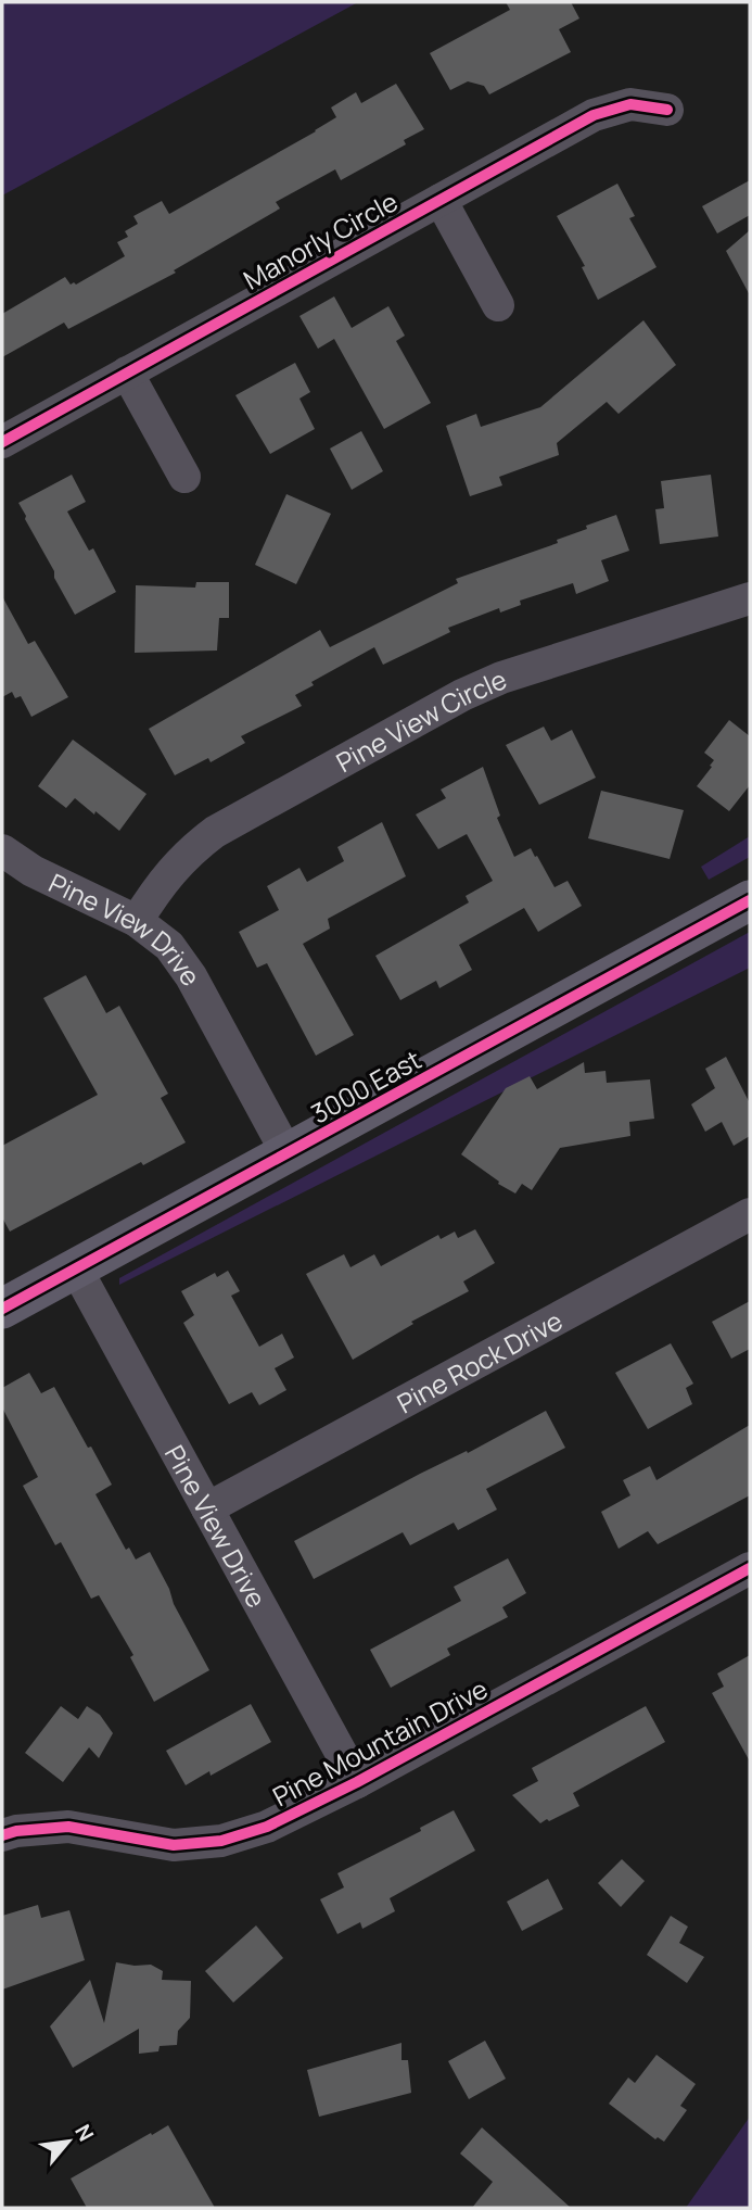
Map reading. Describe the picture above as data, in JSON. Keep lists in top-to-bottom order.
{
  "streets": {
    "main road": ["3000 East"],
    "street": [
      "Manorly Circle",
      "Pine View Circle",
      "Pine View Drive",
      "Pine Rock Drive",
      "Pine Mountain Drive"
    ]
  },
  "crossings": [
    ["Pine View Circle", "Pine View Drive"],
    ["Pine View Drive", "3000 East"],
    ["Pine View Drive", "Pine Rock Drive"],
    ["Pine View Drive", "Pine Mountain Drive"]
  ],
  "north": "top right"
}
